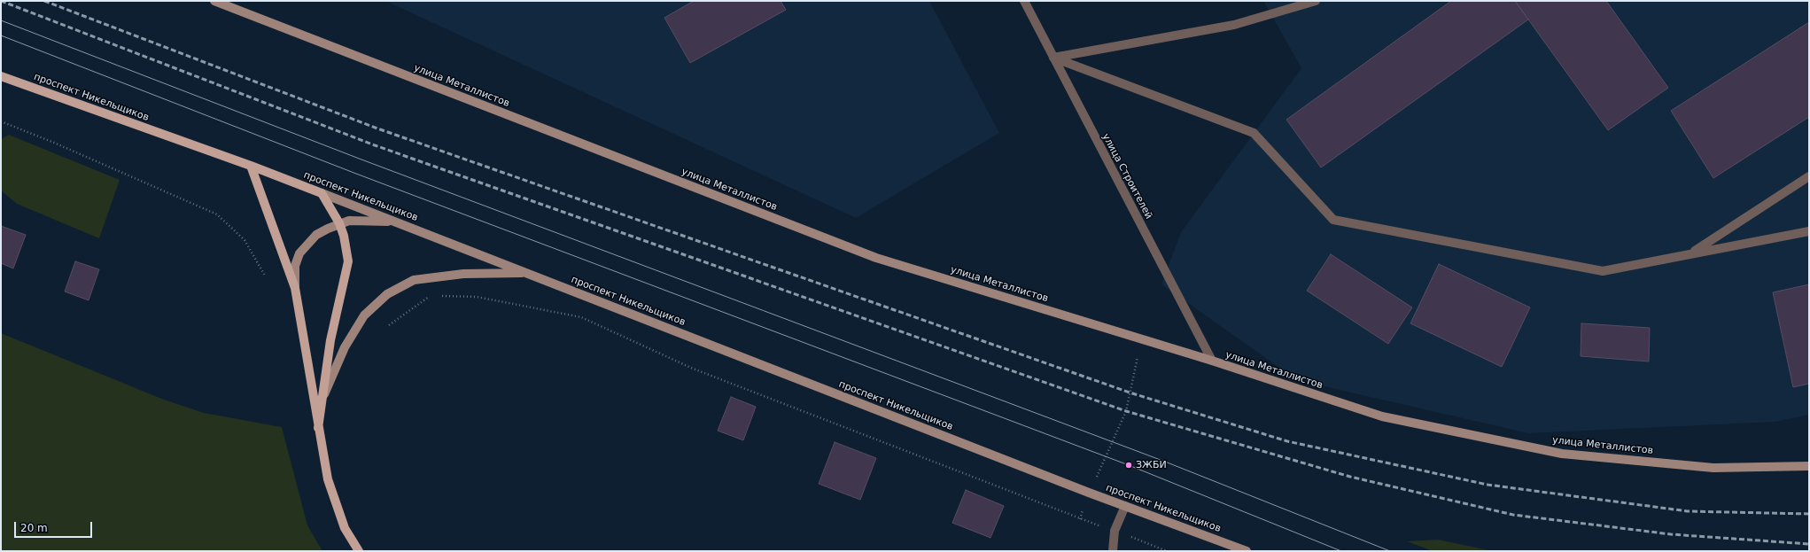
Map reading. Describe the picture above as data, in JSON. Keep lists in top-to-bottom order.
{
  "streets": {
    "main road": ["улица Металлистов", "проспект Никельщиков"],
    "street": ["улица Строителей"]
  },
  "crossings": [
    ["улица Металлистов", "улица Строителей"]
  ],
  "places": ["ЗЖБИ"],
  "scale_bar": "20 m"
}
